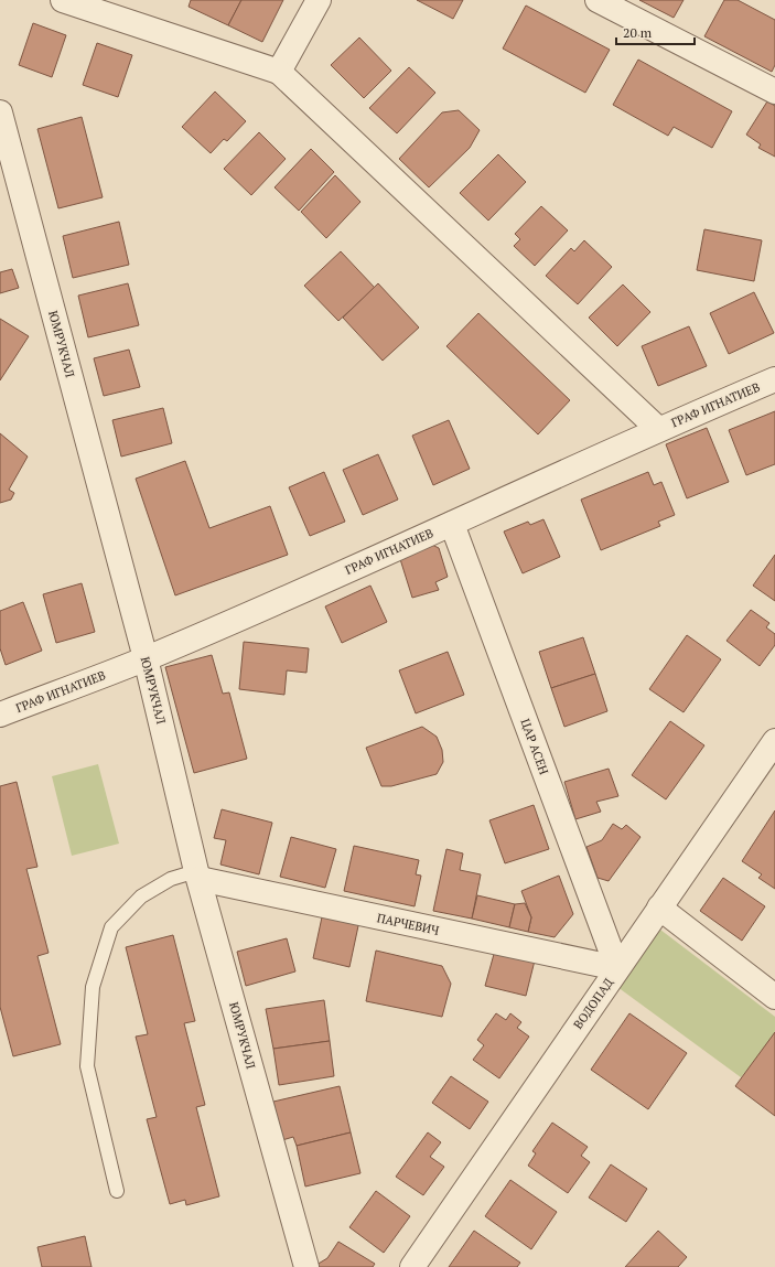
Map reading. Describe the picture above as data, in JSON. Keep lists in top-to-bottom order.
{
  "streets": {
    "street": [
      "ЮМРУКЧАЛ",
      "ГРАФ ИГНАТИЕВ",
      "ЦАР АСЕН",
      "ПАРЧЕВИЧ",
      "ВОДОПАД"
    ]
  },
  "crossings": [
    ["ЮМРУКЧАЛ", "ГРАФ ИГНАТИЕВ"],
    ["ЮМРУКЧАЛ", "ПАРЧЕВИЧ"],
    ["ГРАФ ИГНАТИЕВ", "ЦАР АСЕН"],
    ["ЦАР АСЕН", "ПАРЧЕВИЧ"],
    ["ЦАР АСЕН", "ВОДОПАД"],
    ["ПАРЧЕВИЧ", "ВОДОПАД"]
  ],
  "scale_bar": "20 m"
}
